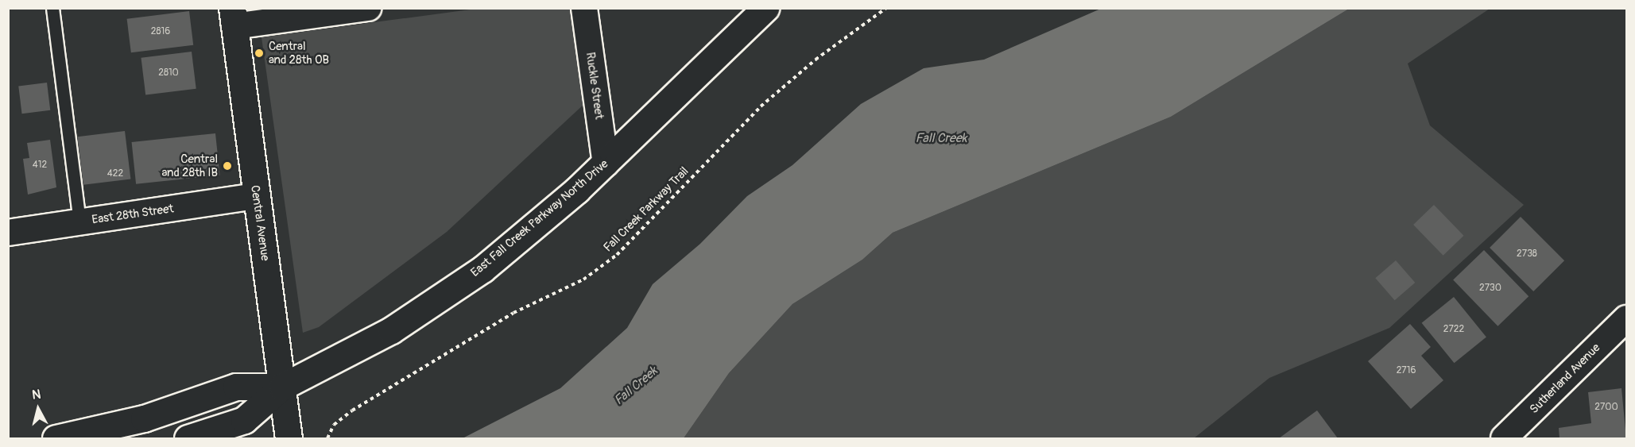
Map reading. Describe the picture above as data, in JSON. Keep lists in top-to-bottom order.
{
  "streets": {
    "main road": ["East Fall Creek Parkway North Drive", "Central Avenue"],
    "street": ["Ruckle Street", "East 28th Street", "Sutherland Avenue"],
    "path": ["Fall Creek Parkway Trail"]
  },
  "crossings": [
    ["Ruckle Street", "East Fall Creek Parkway North Drive"],
    ["East 28th Street", "Central Avenue"],
    ["East Fall Creek Parkway North Drive", "Central Avenue"]
  ],
  "water": ["Fall Creek"],
  "places": ["Central and 28th OB", "Central and 28th IB"],
  "house_numbers": [
    "2816",
    "2810",
    "412",
    "422",
    "2738",
    "2730",
    "2722",
    "2716",
    "2700"
  ],
  "north": "top"
}
